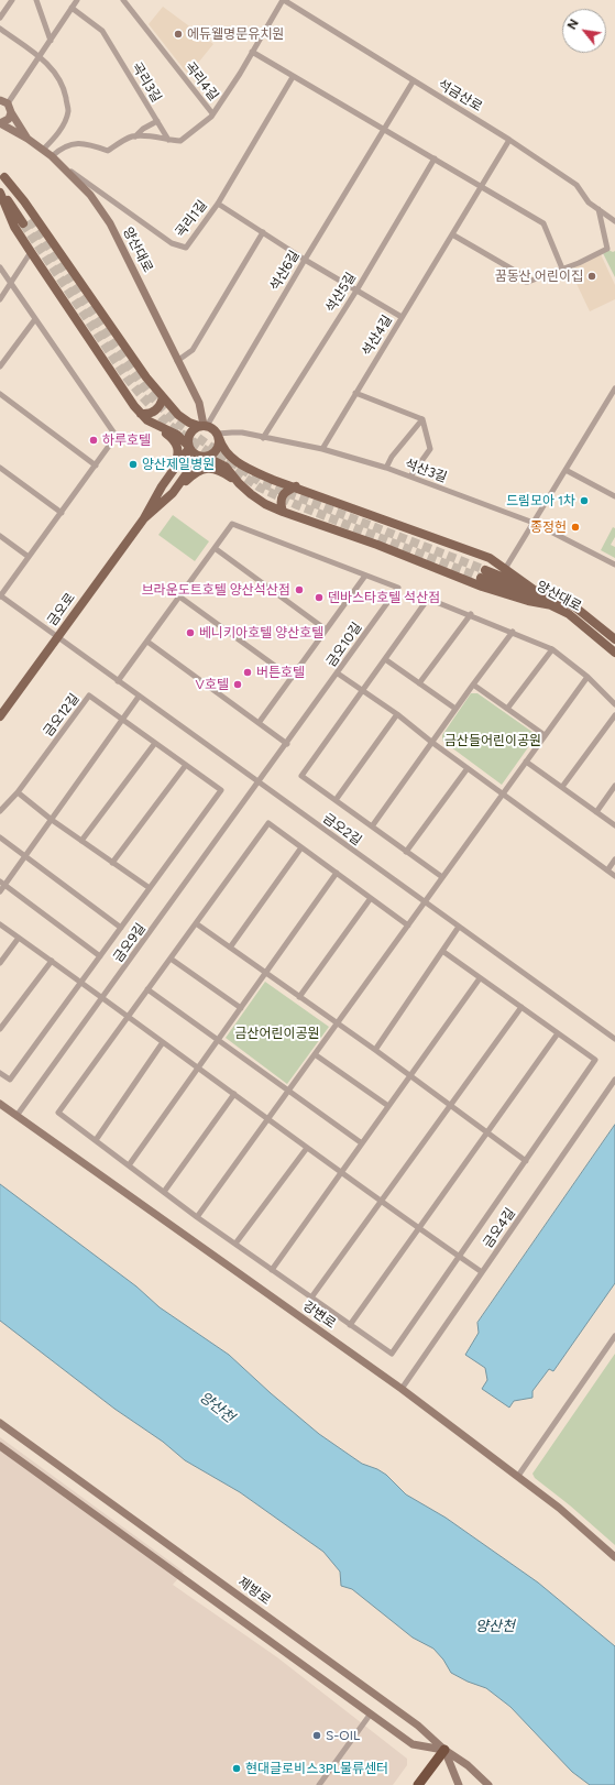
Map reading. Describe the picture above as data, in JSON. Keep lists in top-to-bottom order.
{
  "streets": {
    "main road": ["양산대로", "금오로"],
    "street": [
      "곡리4길",
      "곡리3길",
      "석금산로",
      "곡리1길",
      "석산6길",
      "석산5길",
      "석산4길",
      "석산3길",
      "금오10길",
      "금오12길",
      "금오2길",
      "금오9길",
      "금오4길",
      "강변로",
      "제방로"
    ]
  },
  "crossings": [
    ["곡리4길", "석금산로"],
    ["곡리3길", "양산대로"],
    ["석금산로", "석산6길"],
    ["석금산로", "석산4길"],
    ["곡리1길", "양산대로"],
    ["양산대로", "석산6길"],
    ["양산대로", "석산3길"],
    ["양산대로", "금오로"],
    ["석산6길", "석산3길"],
    ["석산6길", "금오로"],
    ["석산5길", "석산3길"],
    ["석산4길", "석산3길"],
    ["석산3길", "금오로"],
    ["금오로", "금오2길"],
    ["금오10길", "금오2길"],
    ["금오10길", "금오9길"],
    ["금오2길", "금오9길"],
    ["금오9길", "강변로"],
    ["금오4길", "강변로"]
  ],
  "water": ["양산천"],
  "parks": ["금산들어린이공원", "금산어린이공원"],
  "places": [
    "에듀웰명문유치원",
    "꿈동산 어린이집",
    "하루호텔",
    "양산제일병원",
    "드림모아 1차",
    "종정헌",
    "브라운도트호텔 양산석산점",
    "덴바스타호텔 석산점",
    "베니키아호텔 양산호텔",
    "버튼호텔",
    "V호텔",
    "S-OIL",
    "현대글로비스3PL물류센터"
  ],
  "north": "top left"
}
